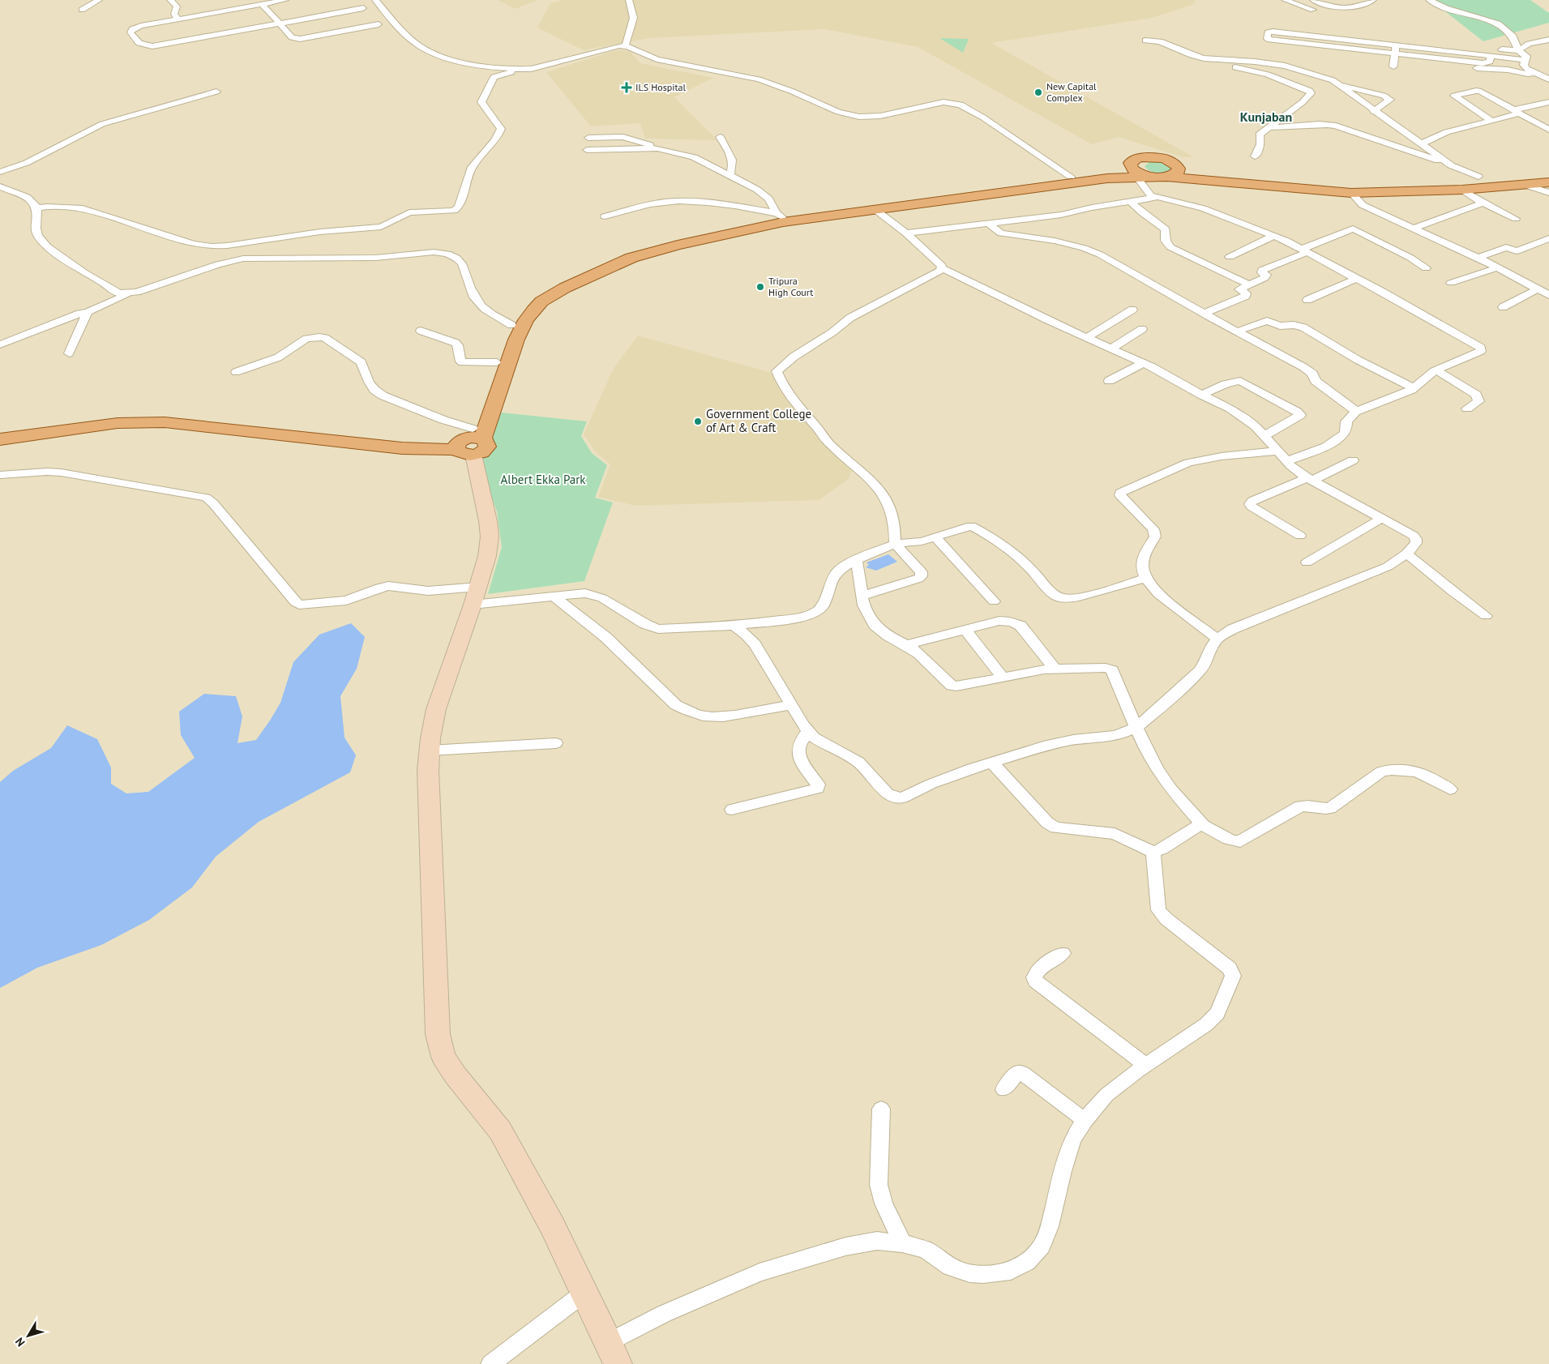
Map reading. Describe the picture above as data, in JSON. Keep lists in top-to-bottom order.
{
  "districts": ["Kunjaban"],
  "parks": ["Albert Ekka Park"],
  "places": {
    "health": ["ILS Hospital"],
    "other": ["New Capital Complex", "Tripura High Court", "Government College of Art & Craft"]
  },
  "north": "bottom left"
}
